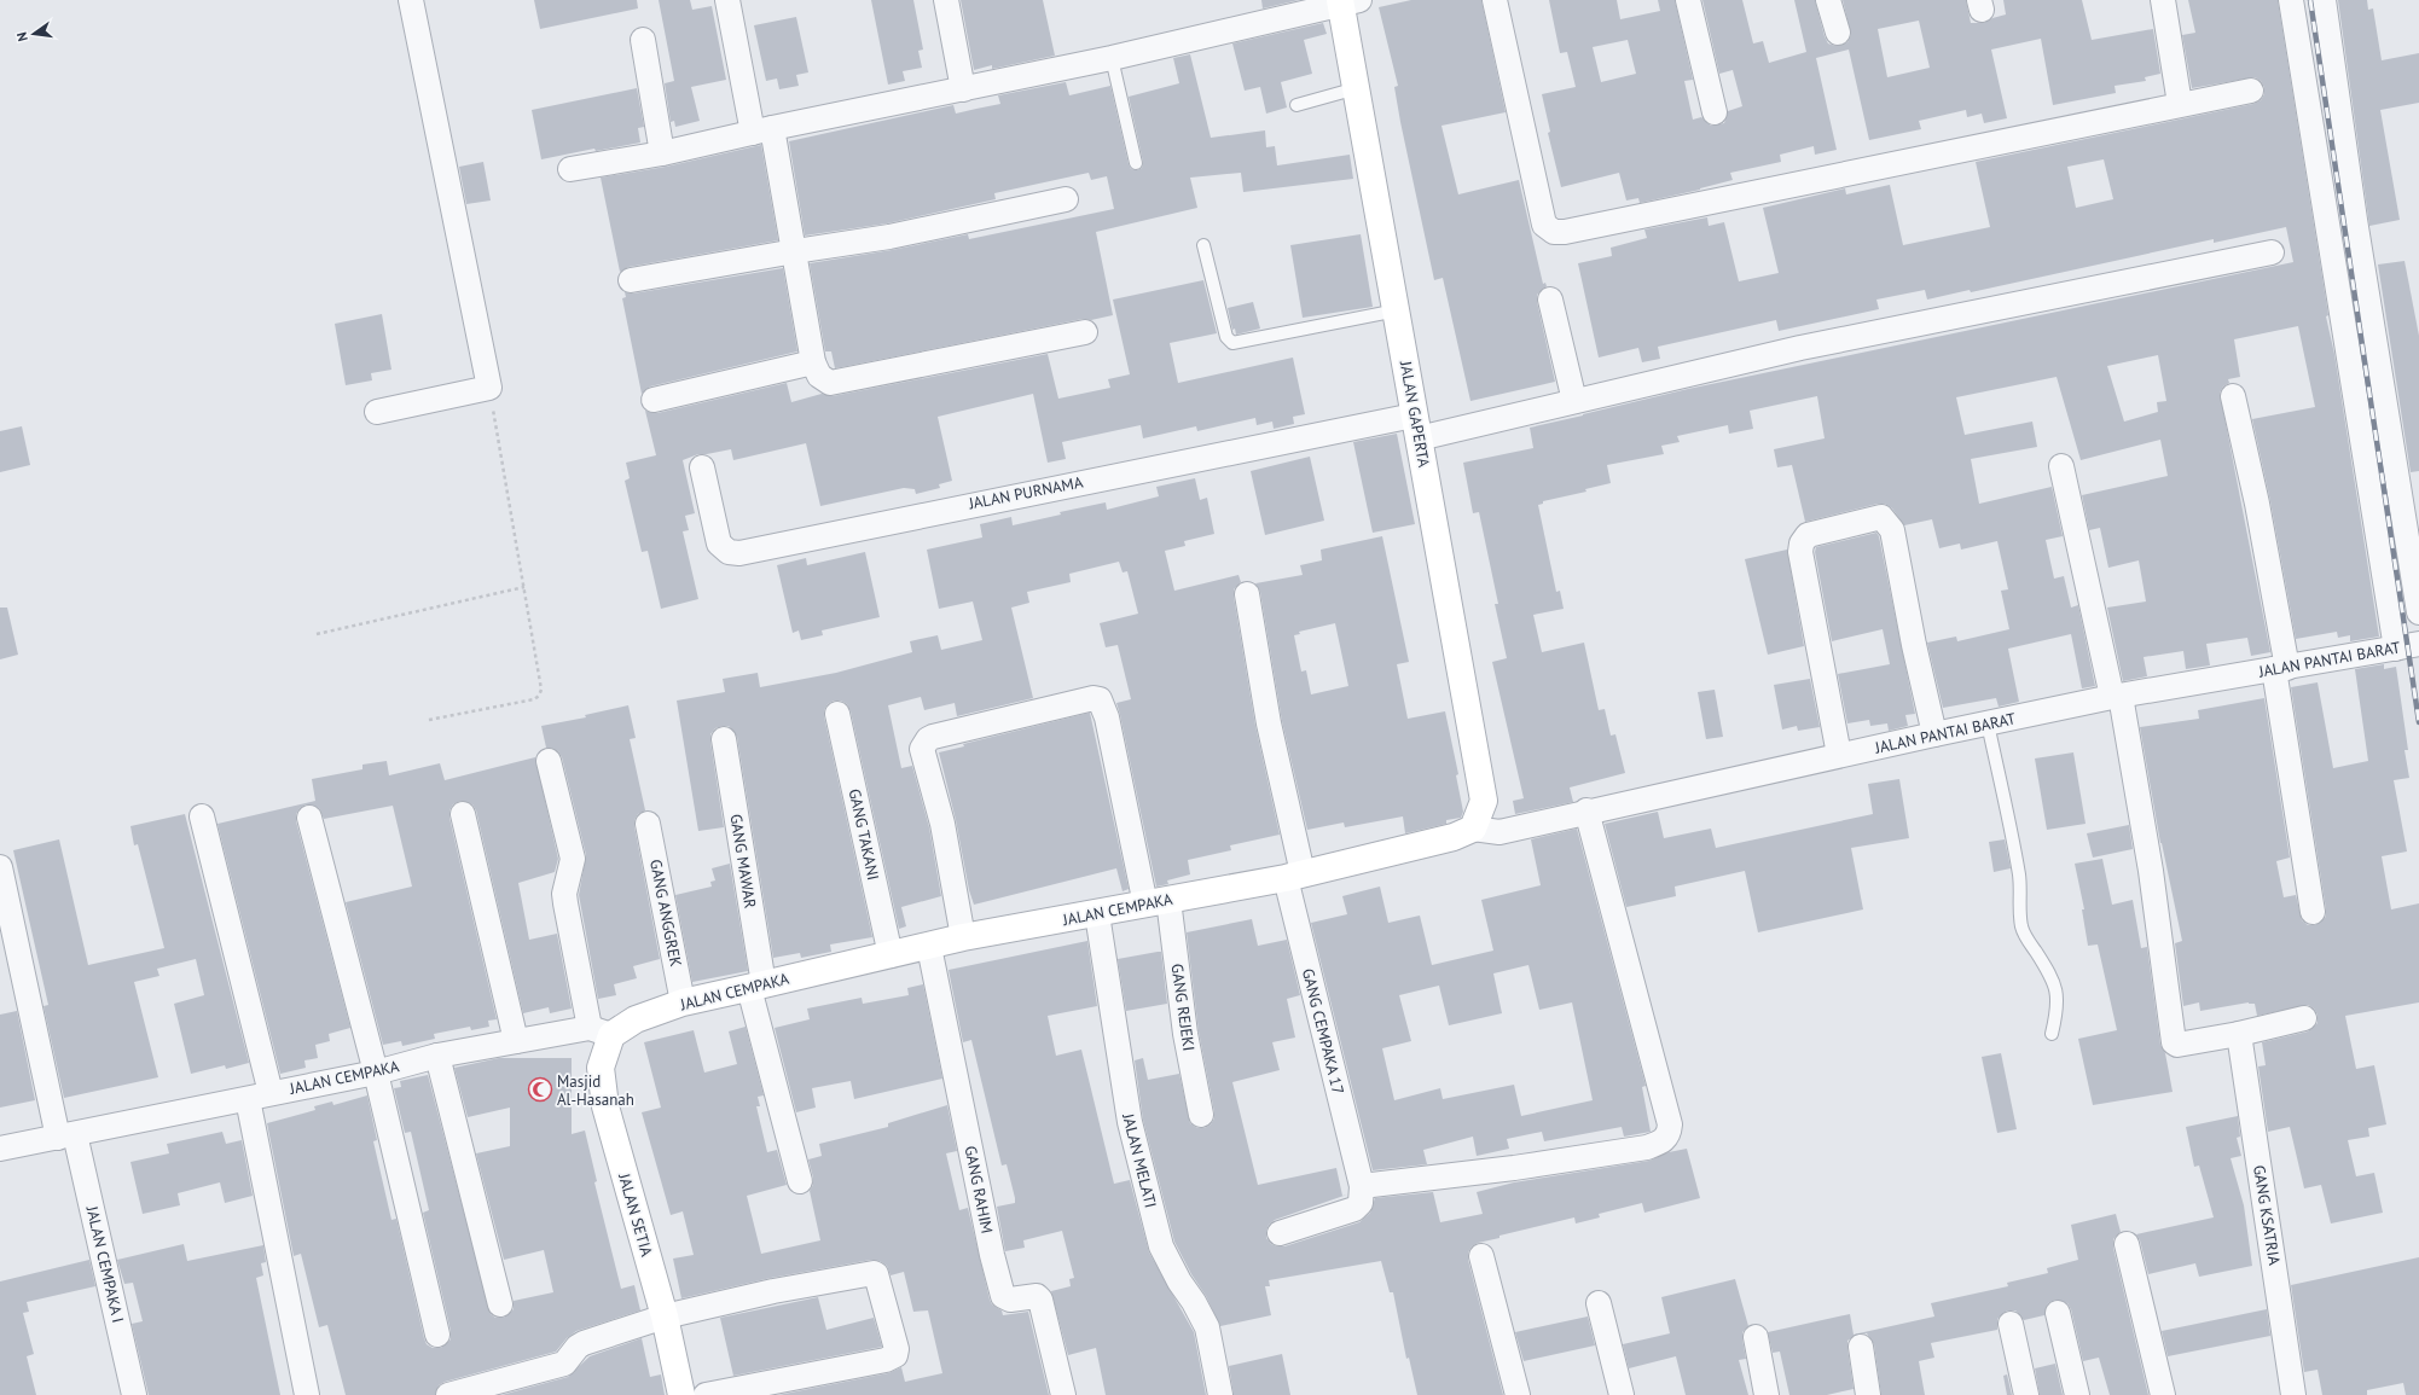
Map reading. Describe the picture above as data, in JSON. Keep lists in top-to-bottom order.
{
  "streets": {
    "street": [
      "JALAN GAPERTA",
      "JALAN PURNAMA",
      "JALAN PANTAI BARAT",
      "GANG TAKANI",
      "GANG MAWAR",
      "JALAN CEMPAKA",
      "GANG ANGGREK",
      "GANG REJEKI",
      "GANG CEMPAKA 17",
      "JALAN MELATI",
      "GANG RAHIM",
      "JALAN SETIA",
      "GANG KSATRIA",
      "JALAN CEMPAKA I"
    ]
  },
  "crossings": [
    ["JALAN GAPERTA", "JALAN PURNAMA"],
    ["JALAN GAPERTA", "JALAN PANTAI BARAT"],
    ["JALAN GAPERTA", "JALAN CEMPAKA"],
    ["JALAN PANTAI BARAT", "JALAN CEMPAKA"],
    ["GANG TAKANI", "JALAN CEMPAKA"],
    ["GANG MAWAR", "JALAN CEMPAKA"],
    ["JALAN CEMPAKA", "GANG ANGGREK"],
    ["JALAN CEMPAKA", "GANG REJEKI"],
    ["JALAN CEMPAKA", "GANG CEMPAKA 17"],
    ["JALAN CEMPAKA", "JALAN MELATI"],
    ["JALAN CEMPAKA", "GANG RAHIM"],
    ["JALAN CEMPAKA", "JALAN SETIA"],
    ["JALAN CEMPAKA", "JALAN CEMPAKA I"]
  ],
  "places": {
    "mosque": ["Masjid Al-Hasanah"]
  },
  "north": "left"
}
